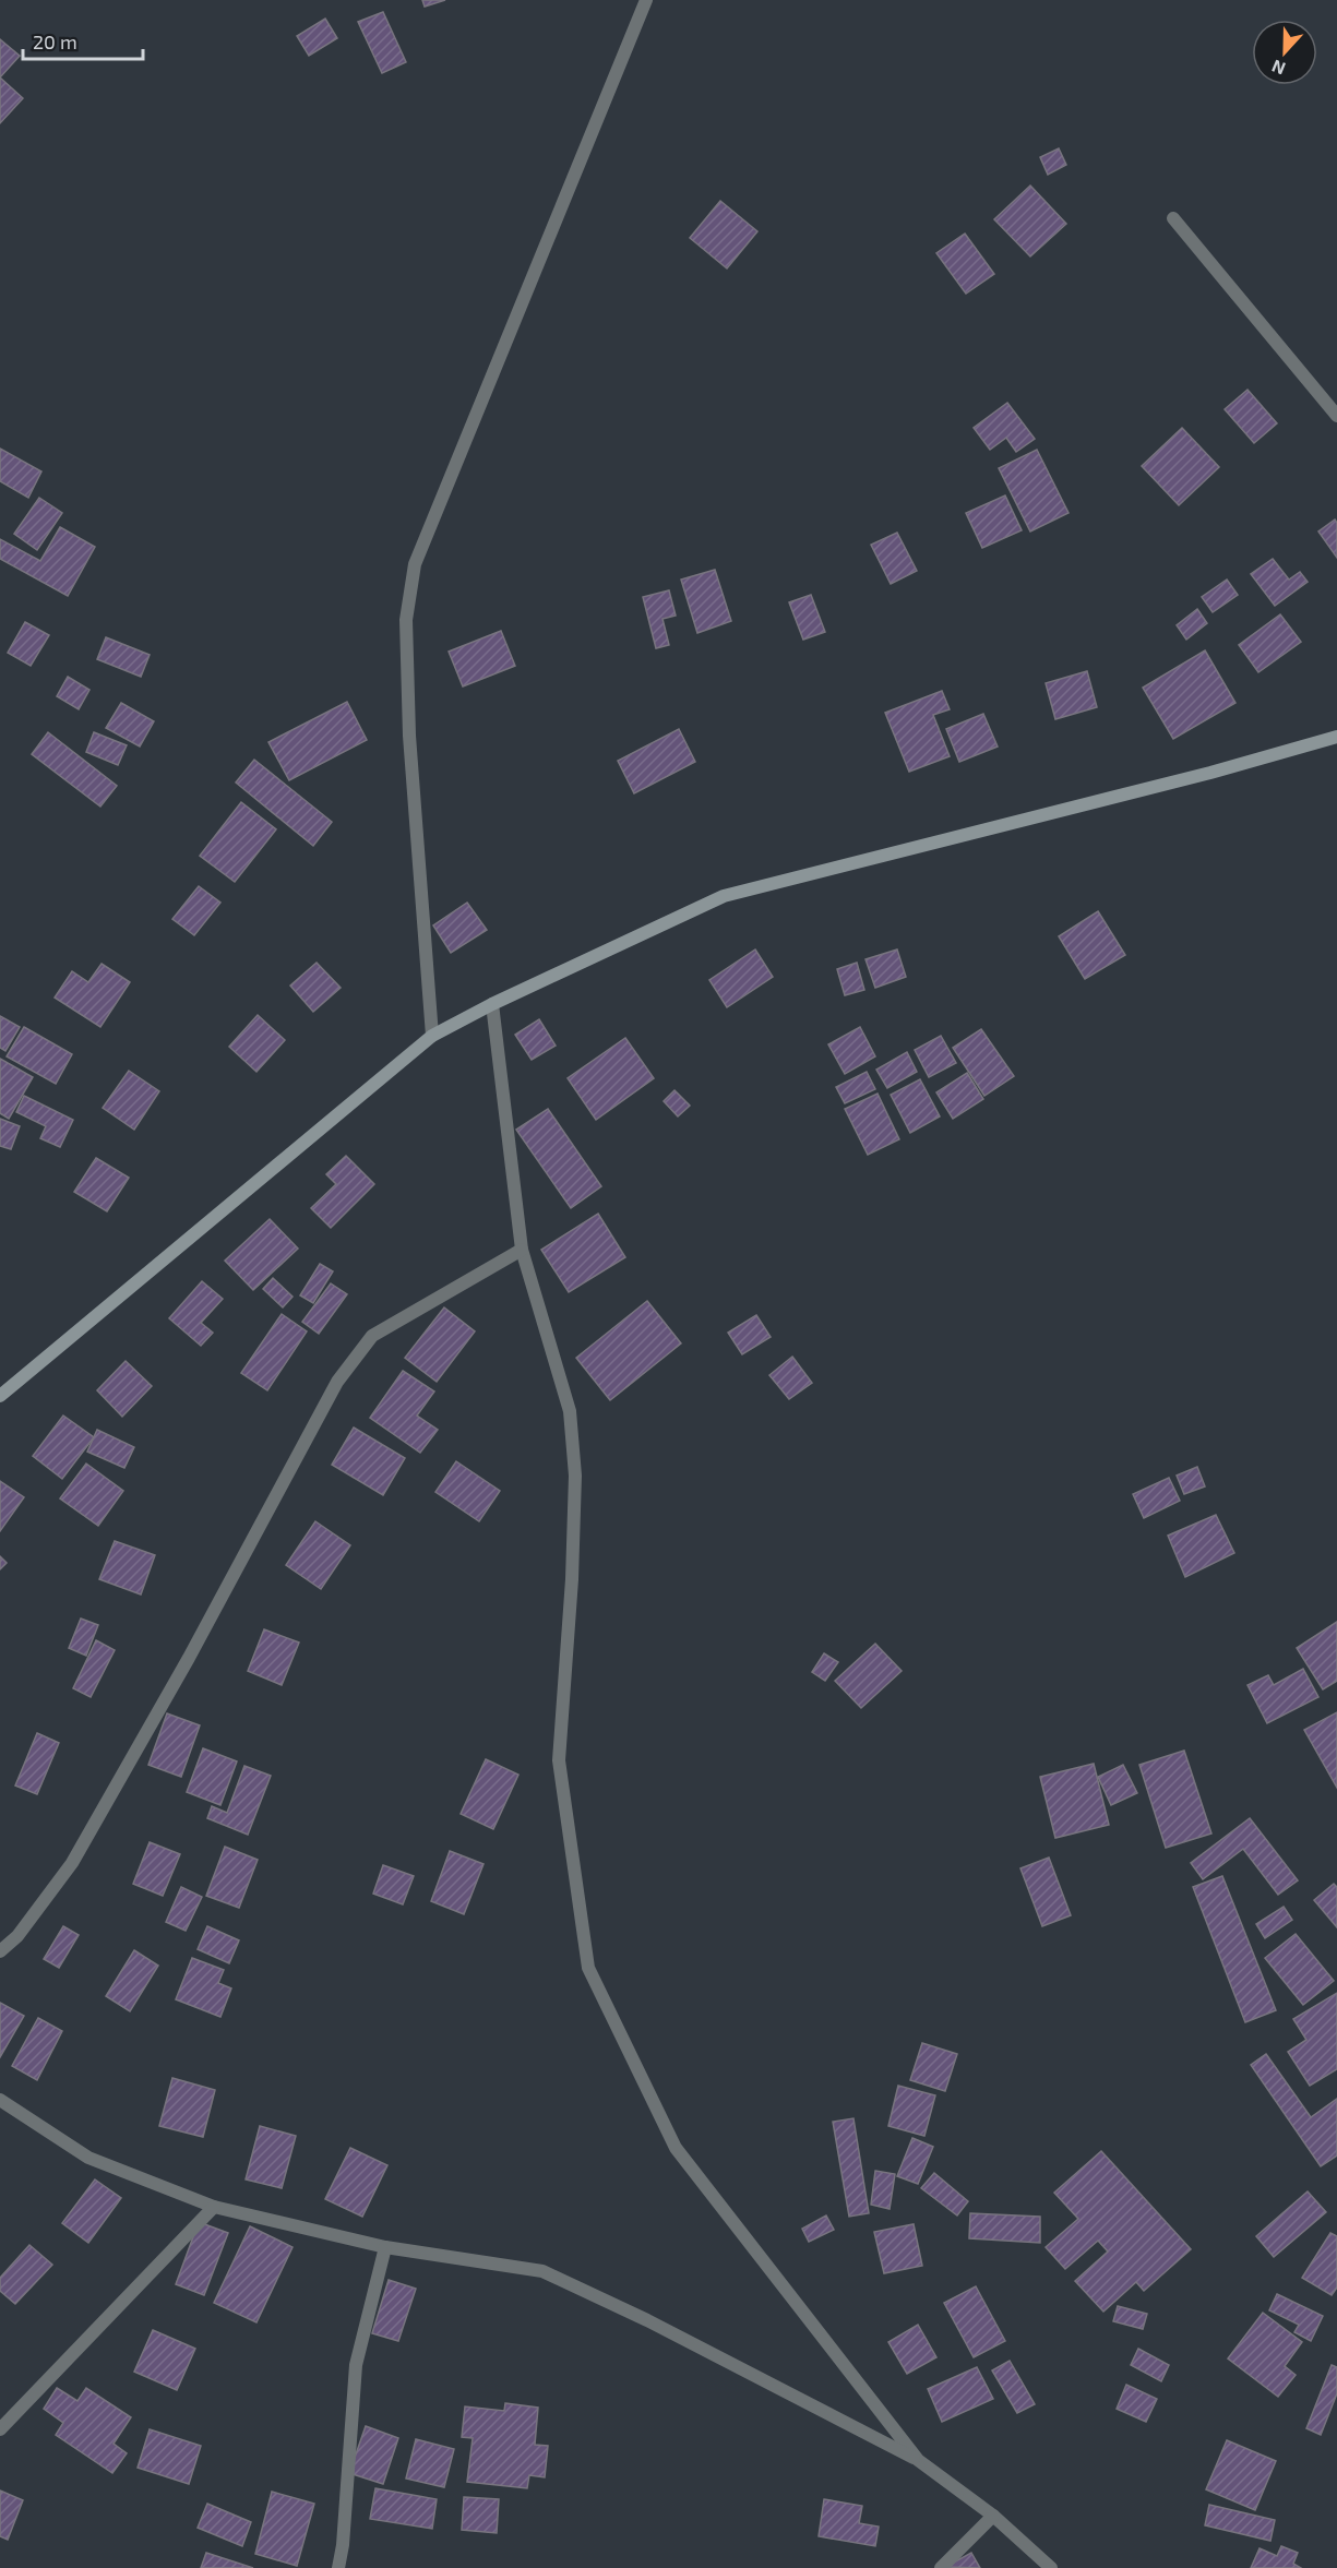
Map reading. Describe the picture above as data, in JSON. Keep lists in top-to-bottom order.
{
  "scale_bar": "20 m",
  "north": "bottom"
}
